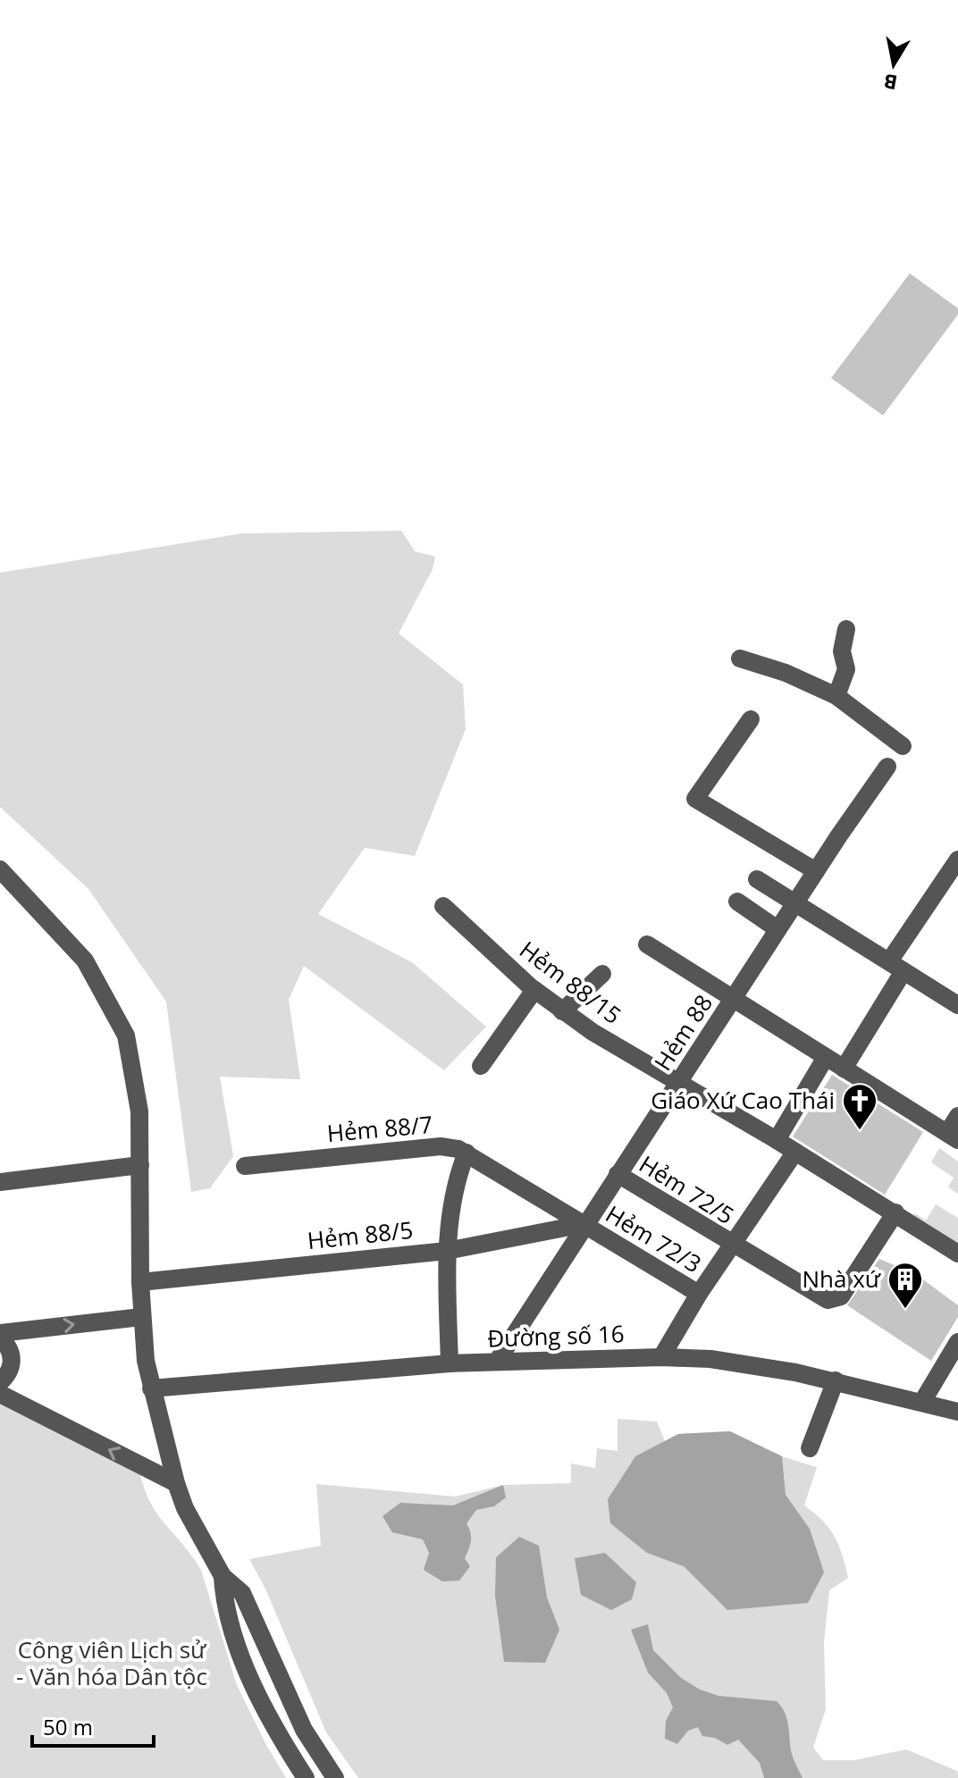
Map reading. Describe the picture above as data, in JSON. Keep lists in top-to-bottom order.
{
  "streets": {
    "street": [
      "Hẻm 88/15",
      "Hẻm 88",
      "Hẻm 88/7",
      "Hẻm 72/5",
      "Hẻm 88/5",
      "Hẻm 72/3",
      "Đường số 16"
    ]
  },
  "crossings": [
    ["Hẻm 88/15", "Hẻm 88"],
    ["Hẻm 88/15", "Hẻm 72/5"],
    ["Hẻm 88", "Hẻm 88/7"],
    ["Hẻm 88", "Hẻm 72/5"],
    ["Hẻm 88", "Hẻm 88/5"],
    ["Hẻm 88", "Hẻm 72/3"],
    ["Hẻm 88", "Đường số 16"],
    ["Hẻm 88/7", "Hẻm 88/5"],
    ["Hẻm 88/7", "Hẻm 72/3"],
    ["Hẻm 88/5", "Hẻm 72/3"]
  ],
  "parks": ["Công viên Lịch sử - Văn hóa Dân tộc"],
  "places": {
    "church": ["Giáo Xứ Cao Thái"],
    "building": ["Nhà xứ"]
  },
  "scale_bar": "50 m",
  "north": "bottom"
}
